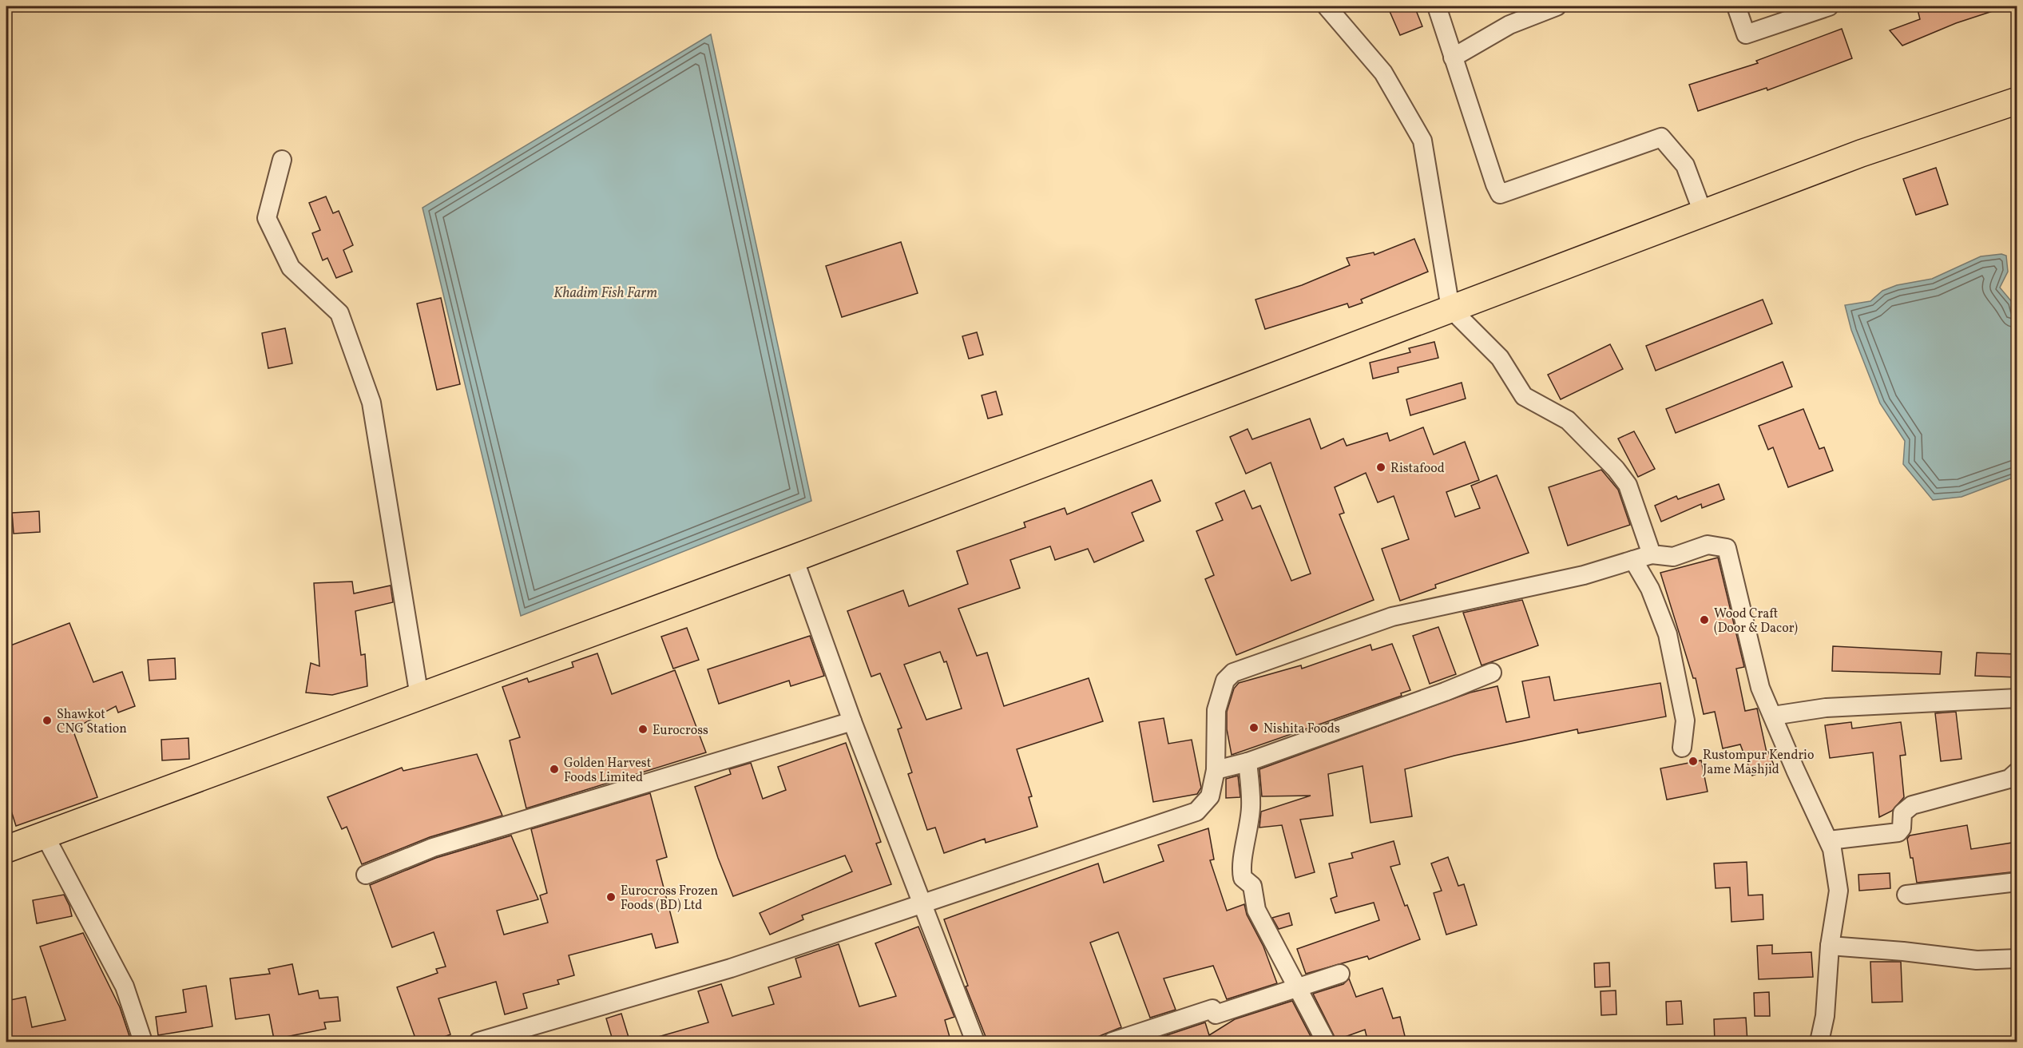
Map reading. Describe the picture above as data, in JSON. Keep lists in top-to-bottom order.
{
  "water": ["Khadim Fish Farm"],
  "places": [
    "Ristafood",
    "Wood Craft (Door & Dacor)",
    "Shawkot CNG Station",
    "Nishita Foods",
    "Eurocross",
    "Rustompur Kendrio Jame Mashjid",
    "Golden Harvest Foods Limited",
    "Eurocross Frozen Foods (BD) Ltd"
  ]
}
